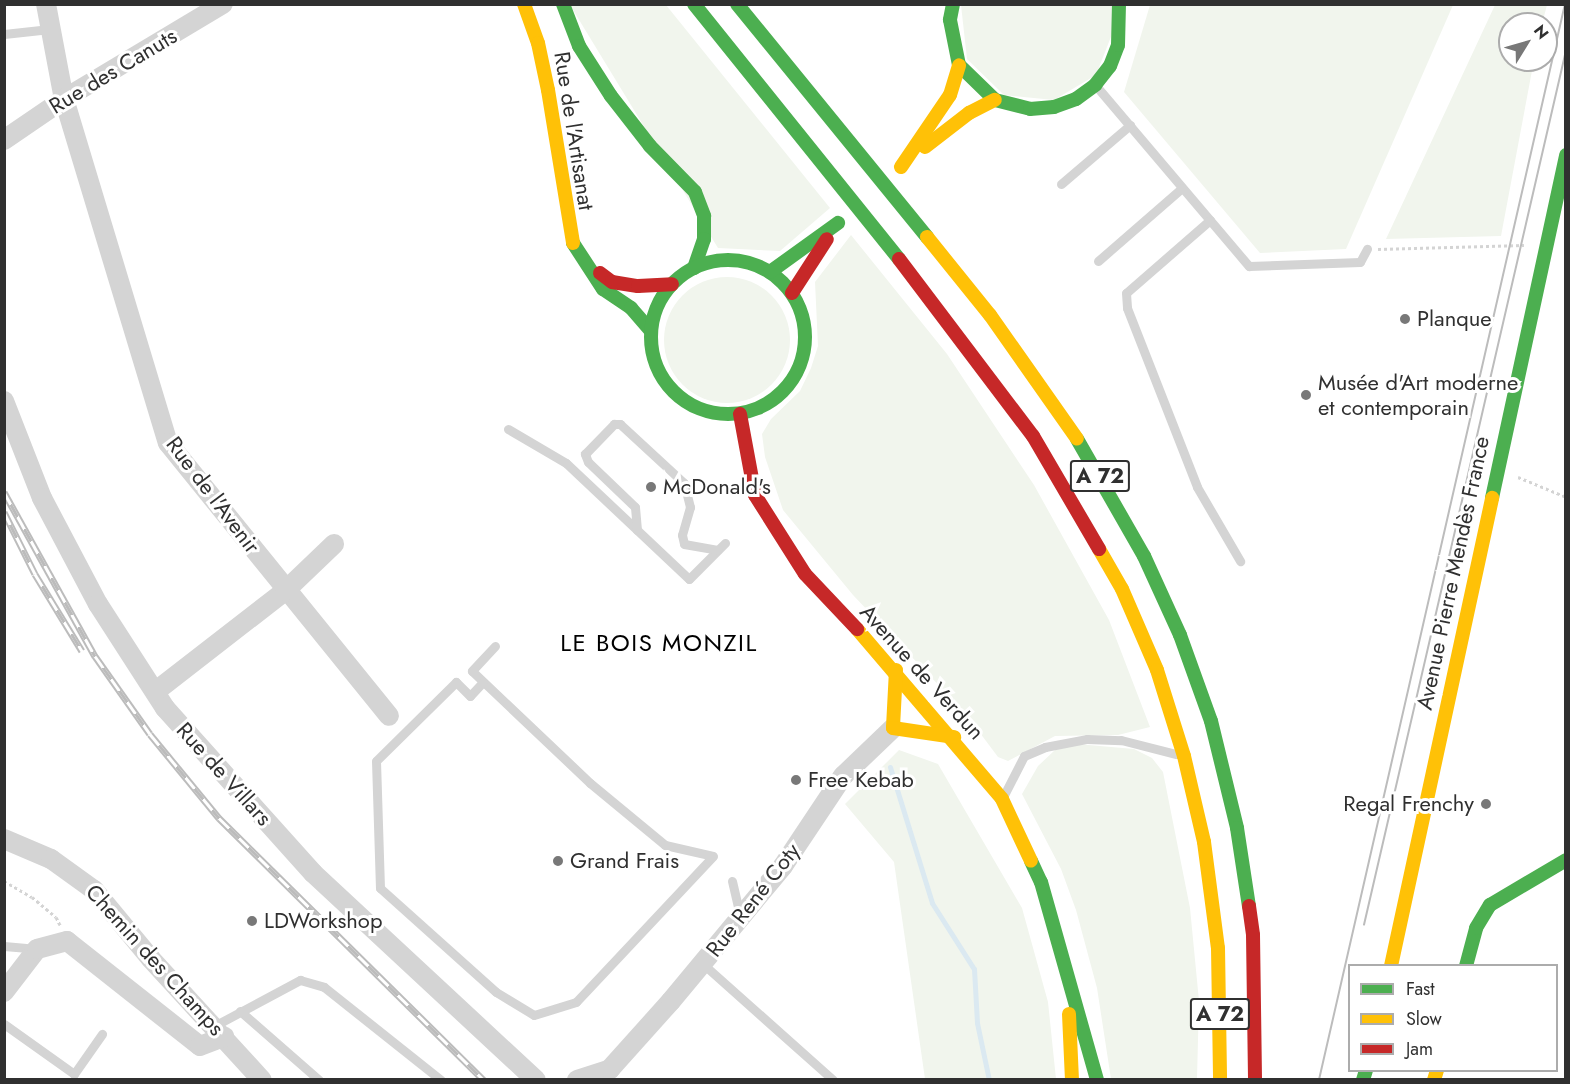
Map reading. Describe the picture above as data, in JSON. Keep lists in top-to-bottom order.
{
  "streets": {
    "main road": [
      "Rue de l'Artisanat",
      "A 72",
      "Avenue Pierre Mendès France",
      "Avenue de Verdun"
    ],
    "street": [
      "Rue des Canuts",
      "Rue de l'Avenir",
      "Rue de Villars",
      "Rue René Coty",
      "Chemin des Champs"
    ]
  },
  "crossings": [
    ["Rue des Canuts", "Rue de l'Avenir"],
    ["Rue de l'Artisanat", "Avenue de Verdun"]
  ],
  "districts": ["LE BOIS MONZIL"],
  "places": [
    "Planque",
    "Musée d'Art moderne et contemporain",
    "McDonald's",
    "Free Kebab",
    "Regal Frenchy",
    "Grand Frais",
    "LDWorkshop"
  ],
  "legend": ["Fast", "Slow", "Jam"],
  "north": "top right"
}
